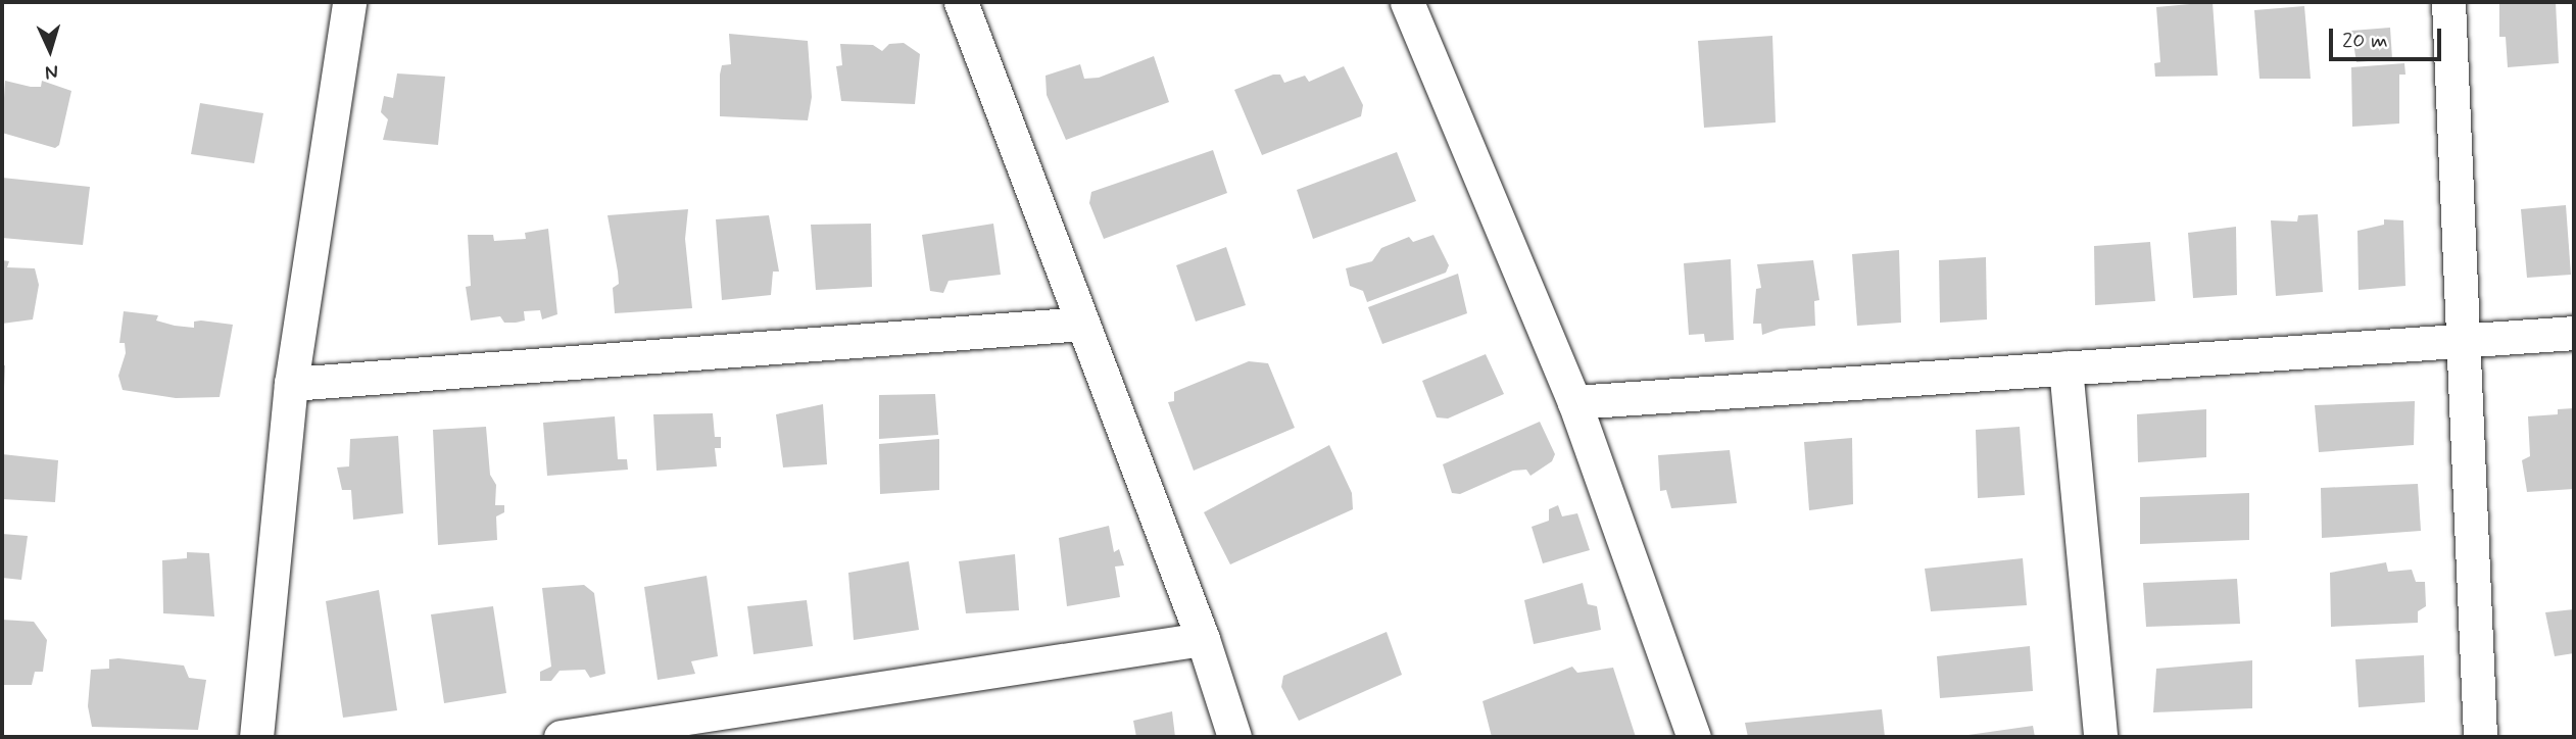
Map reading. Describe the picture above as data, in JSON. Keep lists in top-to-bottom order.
{
  "scale_bar": "20 m",
  "north": "bottom"
}
